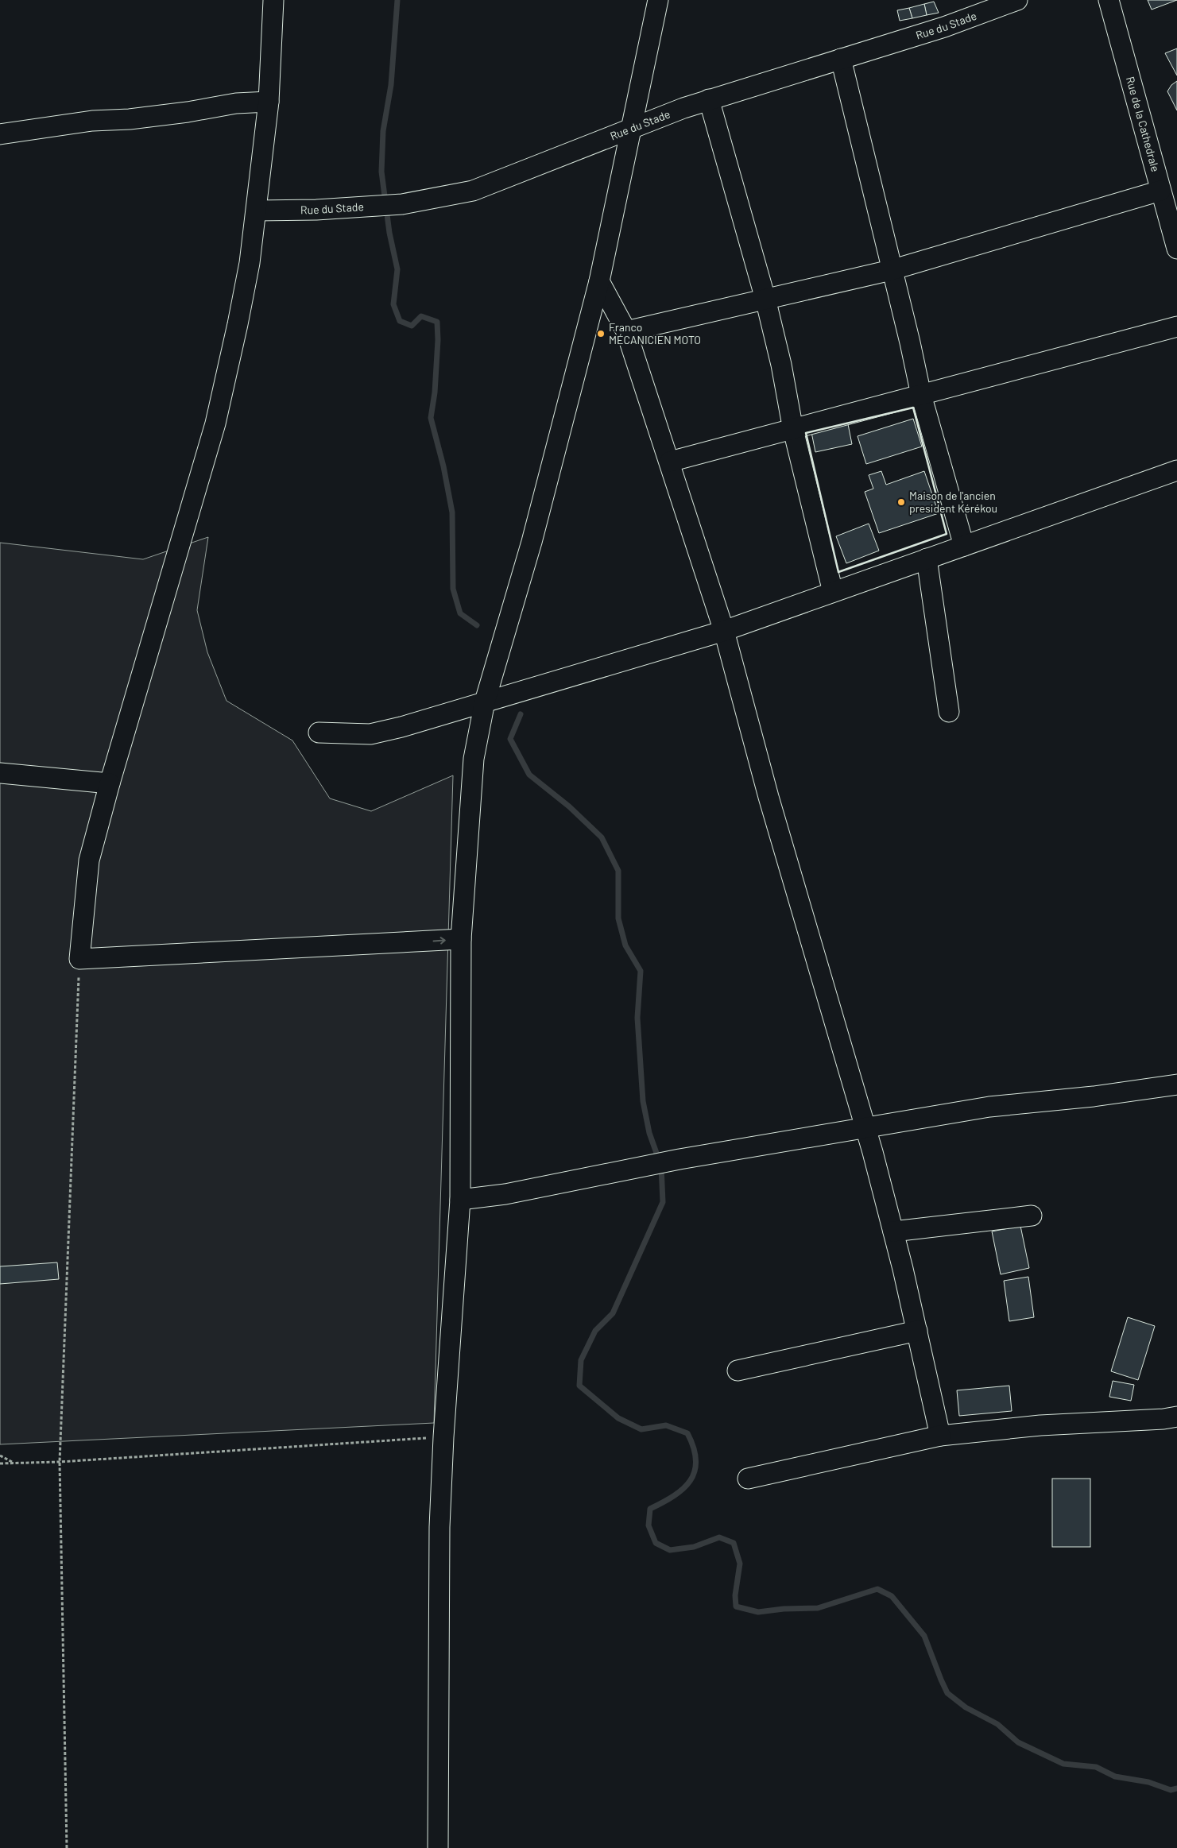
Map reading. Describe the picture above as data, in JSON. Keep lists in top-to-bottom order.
{
  "streets": {
    "street": ["Rue du Stade", "Rue de la Cathedrale"]
  },
  "places": ["Franco MÉCANICIEN MOTO", "Maison de l'ancien president Kérékou"]
}
